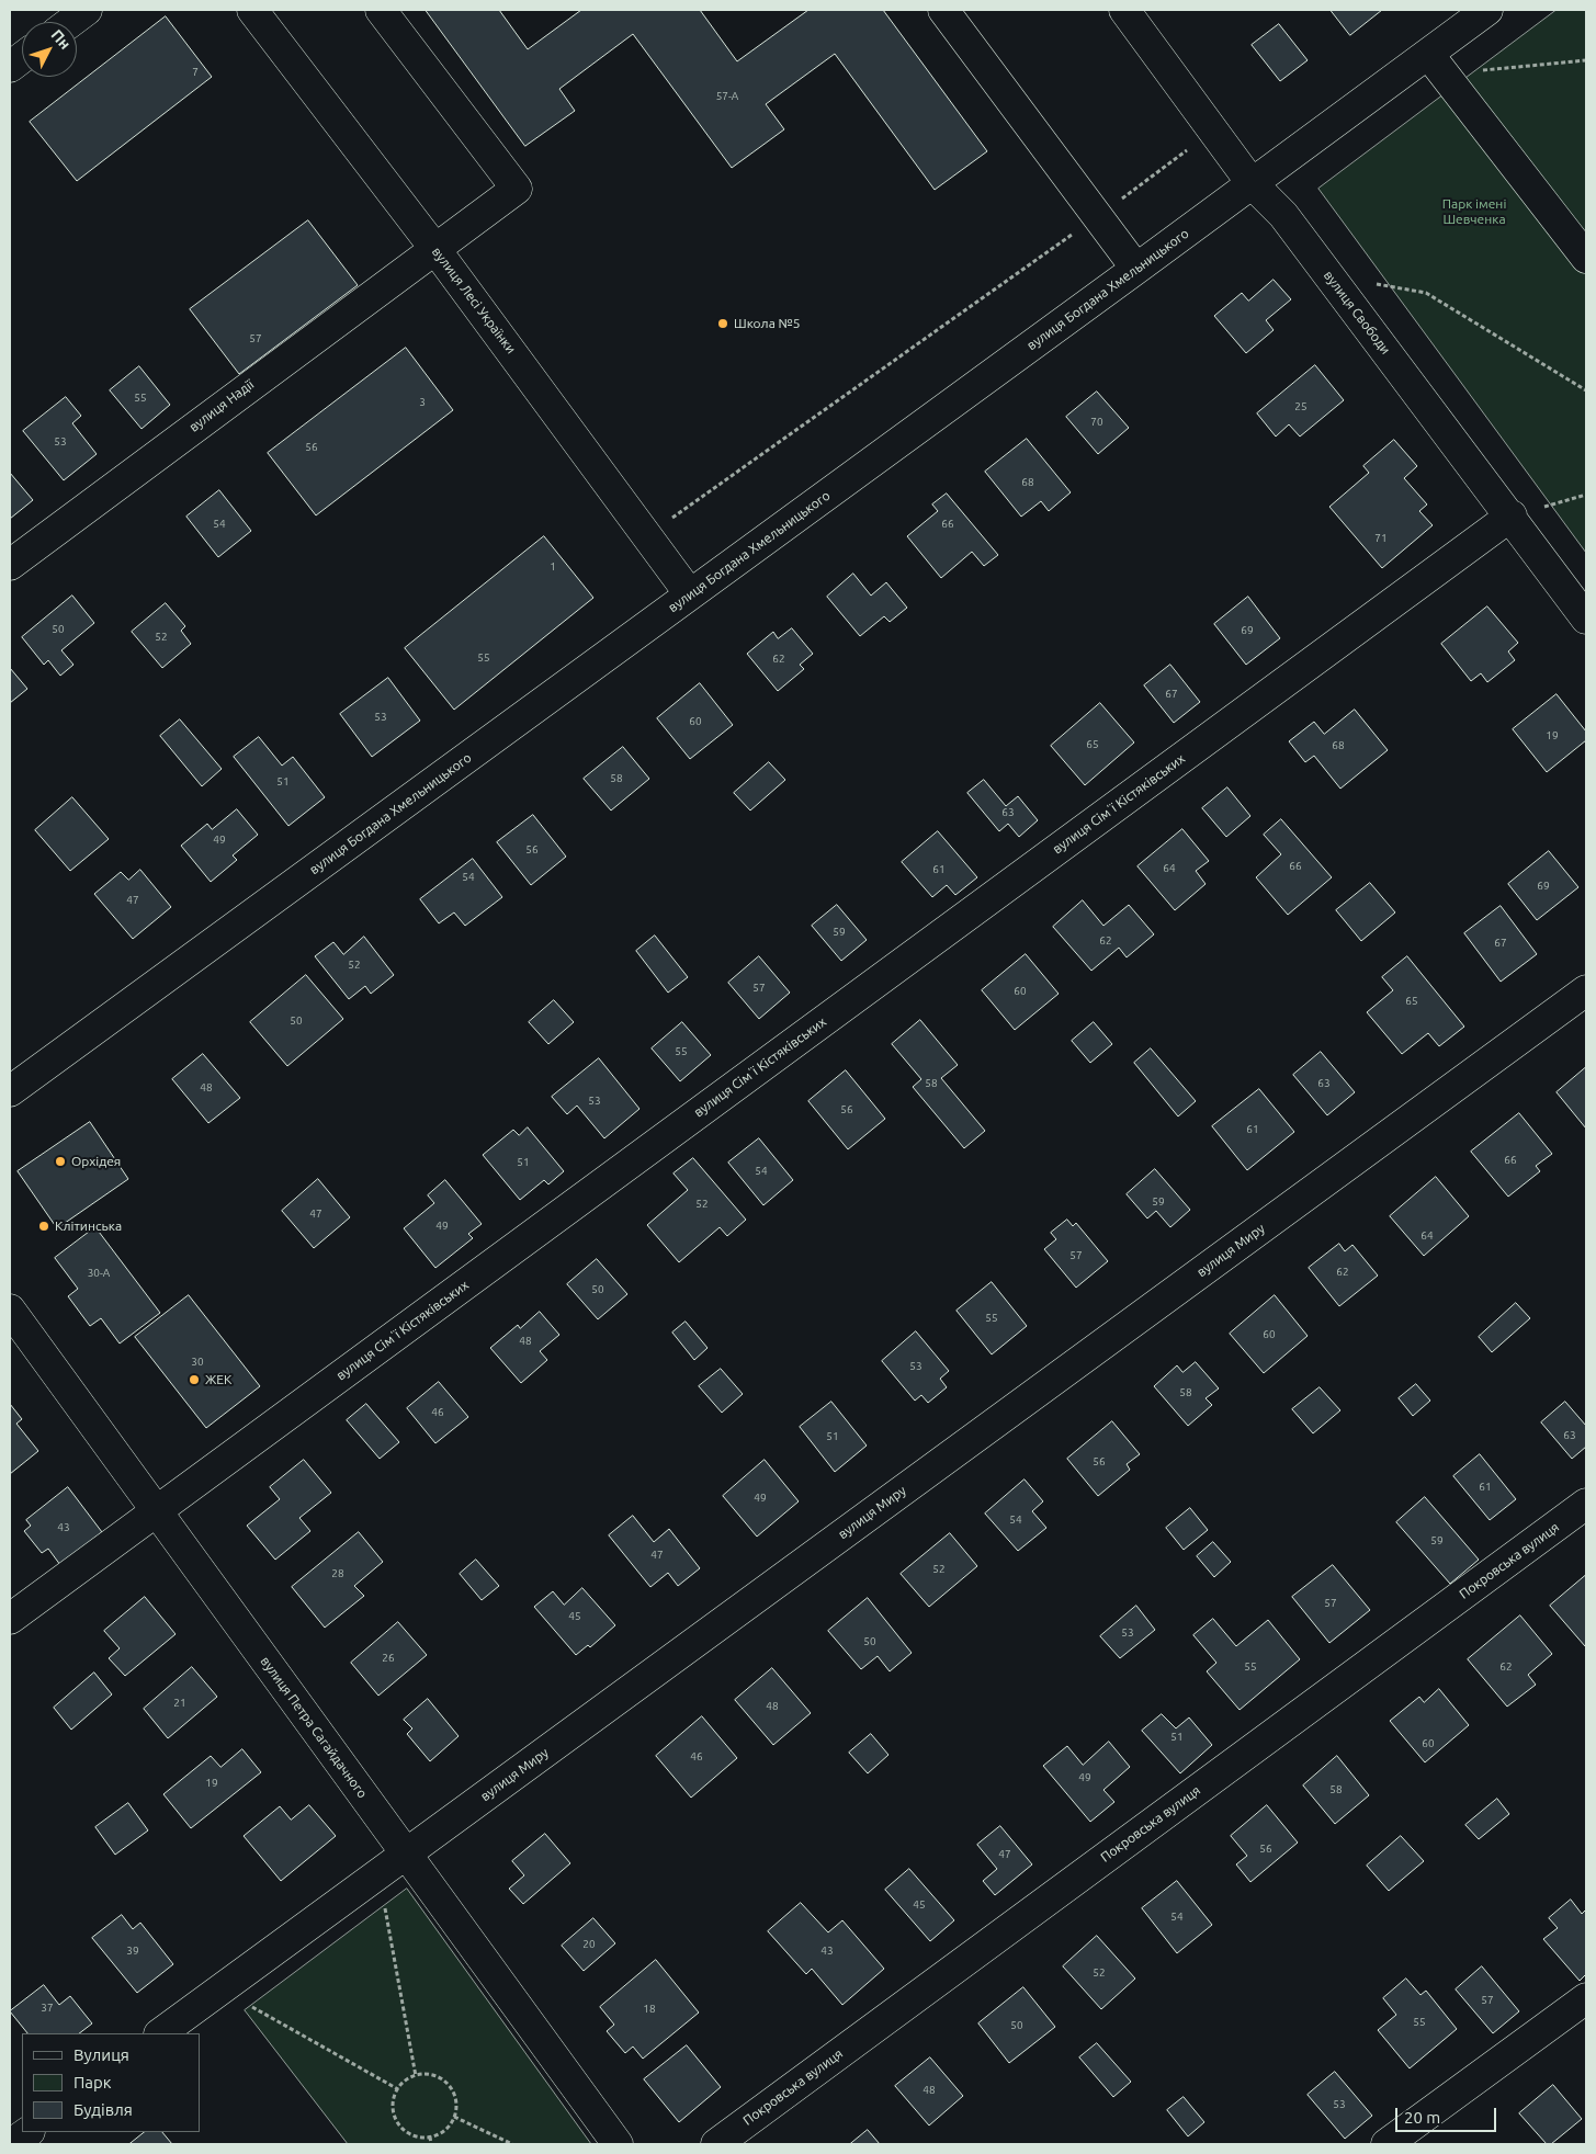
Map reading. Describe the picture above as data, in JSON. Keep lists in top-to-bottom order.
{
  "streets": {
    "street": [
      "вулиця Богдана Хмельницького",
      "вулиця Лесі Українки",
      "вулиця Свободи",
      "вулиця Надії",
      "вулиця Сімʼї Кістяківських",
      "вулиця Миру",
      "Покровська вулиця",
      "вулиця Петра Сагайдачного"
    ]
  },
  "crossings": [
    ["вулиця Богдана Хмельницького", "вулиця Лесі Українки"],
    ["вулиця Богдана Хмельницького", "вулиця Свободи"],
    ["вулиця Лесі Українки", "вулиця Надії"],
    ["вулиця Свободи", "вулиця Сімʼї Кістяківських"],
    ["вулиця Сімʼї Кістяківських", "вулиця Петра Сагайдачного"],
    ["вулиця Миру", "вулиця Петра Сагайдачного"]
  ],
  "parks": ["Парк імені Шевченка"],
  "places": [
    "Школа №5",
    "Орхідея",
    "Клітинська",
    "ЖЕК"
  ],
  "house_numbers": [
    "7",
    "57-А",
    "57",
    "55",
    "3",
    "25",
    "70",
    "53",
    "56",
    "68",
    "54",
    "66",
    "71",
    "1",
    "50",
    "69",
    "52",
    "55",
    "62",
    "67",
    "53",
    "60",
    "19",
    "65",
    "68",
    "58",
    "51",
    "63",
    "49",
    "56",
    "66",
    "64",
    "61",
    "54",
    "69",
    "47",
    "59",
    "62",
    "67",
    "52",
    "57",
    "60",
    "65",
    "50",
    "55",
    "58",
    "63",
    "48",
    "53",
    "56",
    "61",
    "66",
    "51",
    "54",
    "59",
    "52",
    "47",
    "49",
    "64",
    "57",
    "62",
    "30-А",
    "50",
    "55",
    "60",
    "48",
    "30",
    "53",
    "58",
    "46",
    "63",
    "51",
    "56",
    "61",
    "49",
    "54",
    "43",
    "59",
    "47",
    "52",
    "28",
    "57",
    "45",
    "53",
    "50",
    "26",
    "55",
    "62",
    "21",
    "48",
    "51",
    "60",
    "46",
    "49",
    "19",
    "58",
    "56",
    "47",
    "45",
    "54",
    "20",
    "39",
    "43",
    "52",
    "57",
    "37",
    "18",
    "55",
    "50",
    "48",
    "53"
  ],
  "legend": ["Вулиця", "Парк", "Будівля"],
  "scale_bar": "20 m",
  "north": "top right"
}
